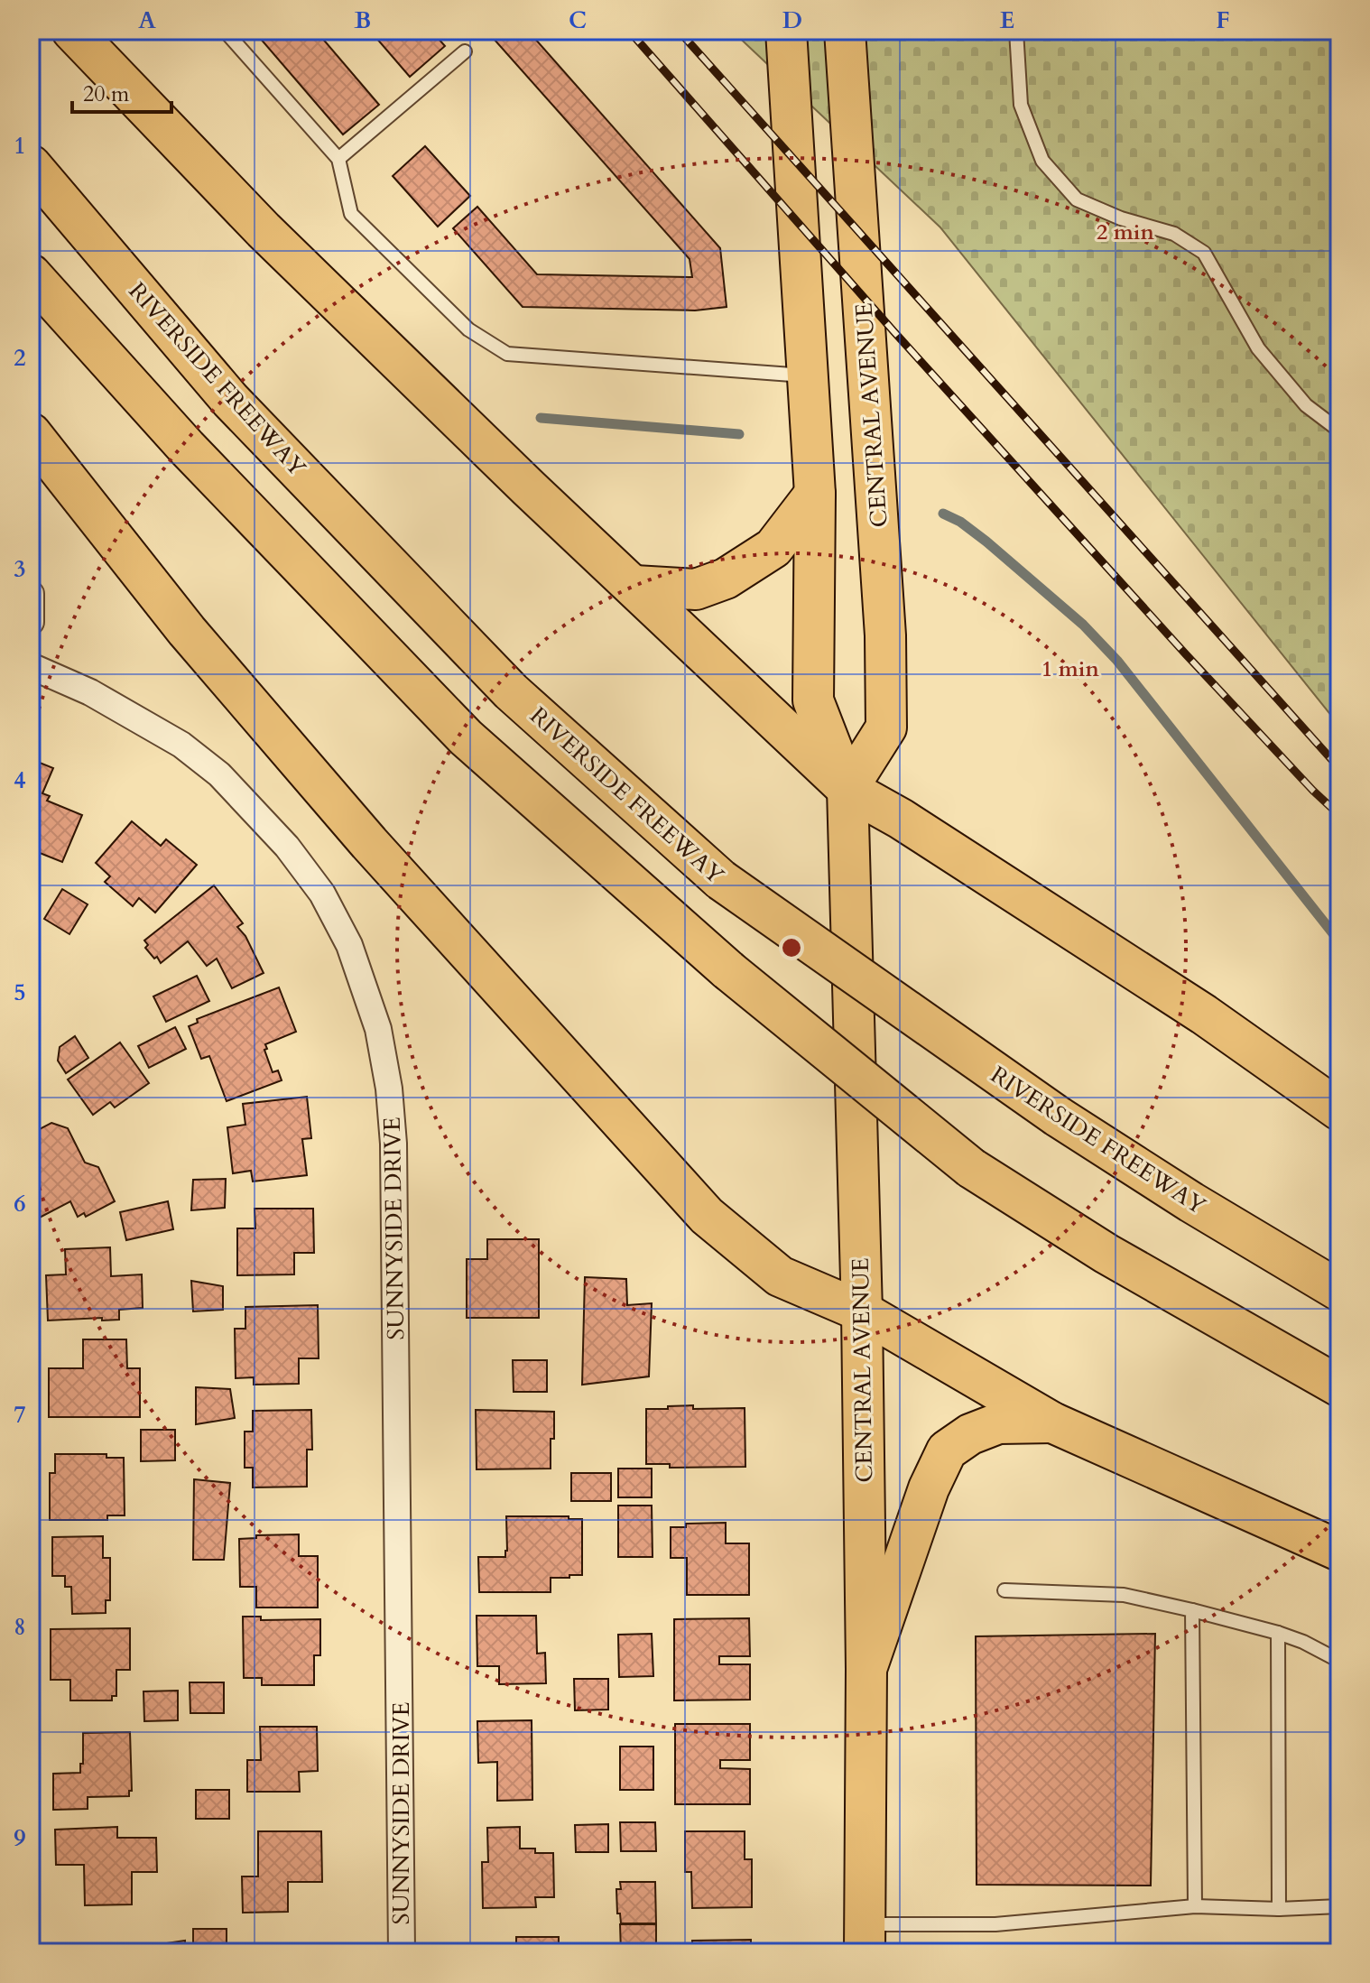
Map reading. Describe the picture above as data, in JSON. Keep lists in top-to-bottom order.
{
  "streets": {
    "main road": ["RIVERSIDE FREEWAY", "CENTRAL AVENUE"],
    "street": ["SUNNYSIDE DRIVE"]
  },
  "scale_bar": "20 m",
  "grid": {
    "columns": [
      "A",
      "B",
      "C",
      "D",
      "E",
      "F"
    ],
    "rows": [
      "1",
      "2",
      "3",
      "4",
      "5",
      "6",
      "7",
      "8",
      "9"
    ]
  },
  "rings": ["2 min", "1 min"]
}
